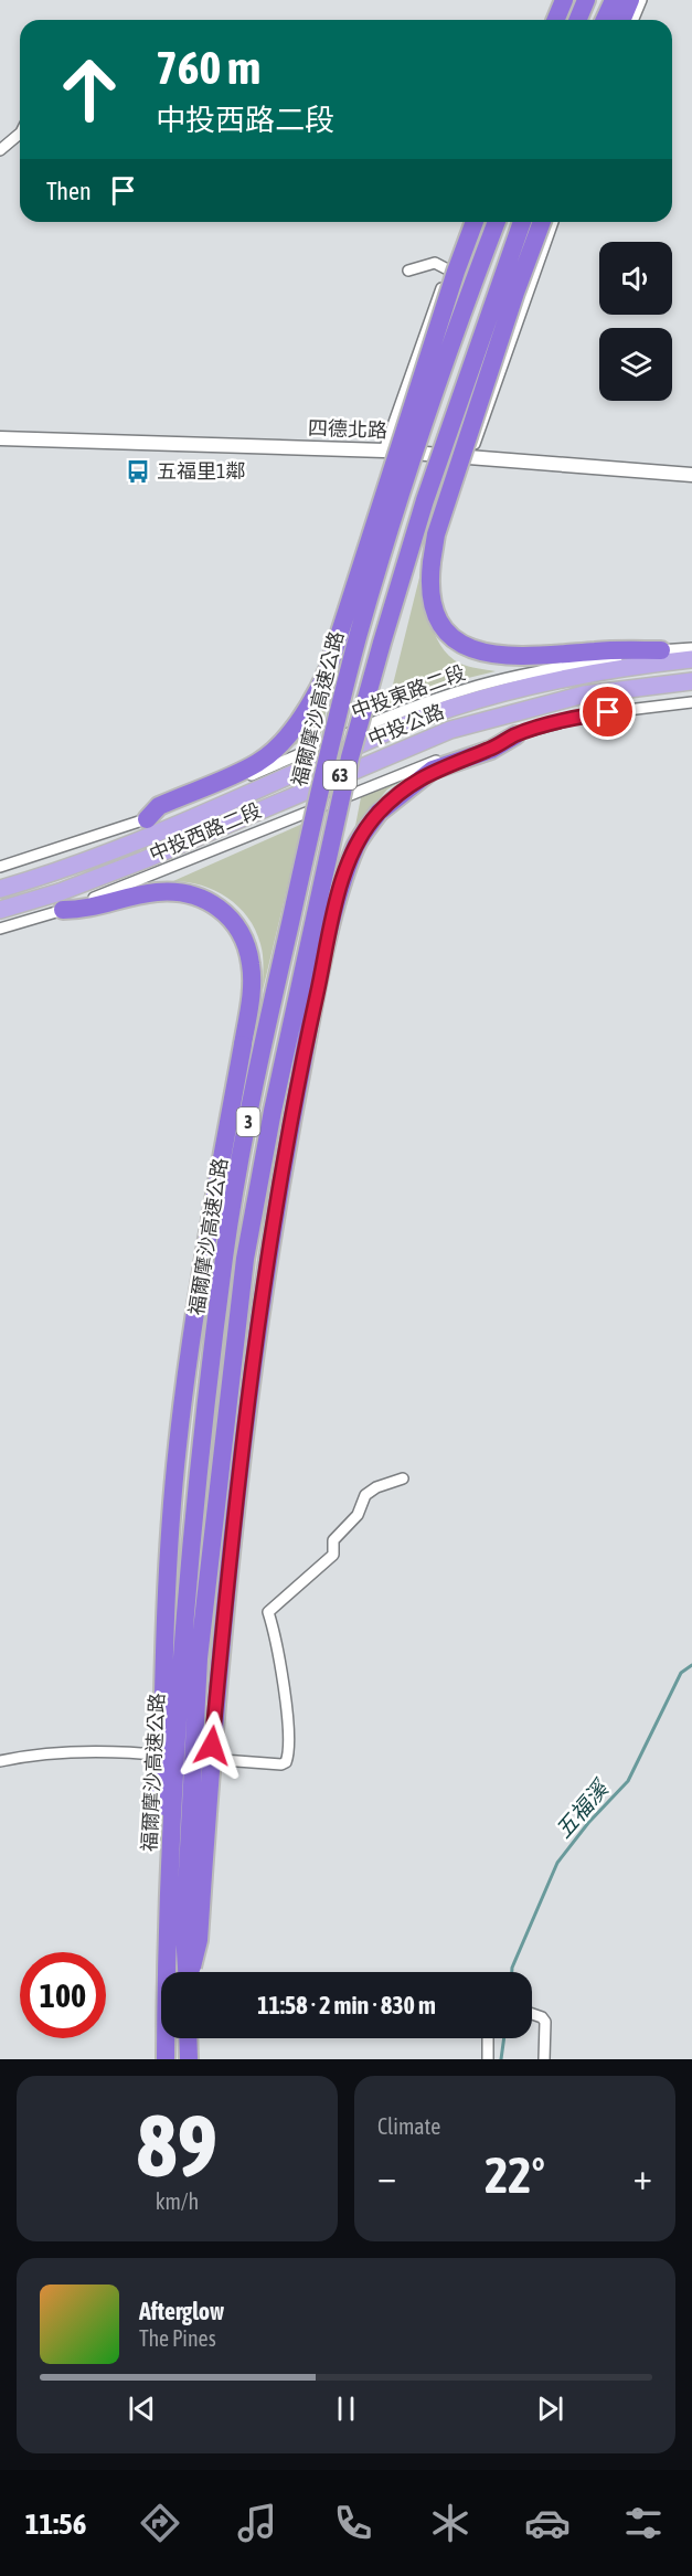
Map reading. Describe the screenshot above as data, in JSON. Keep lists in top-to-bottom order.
{
  "streets": {
    "highway": ["福爾摩沙高速公路", "3"],
    "main road": ["中投公路", "63"],
    "street": ["四德北路", "中投東路二段", "中投西路二段"]
  },
  "water": ["五福溪"],
  "places": {
    "bus stop": ["五福里1鄰"]
  },
  "page": {
    "turn": ["760 m", "中投西路二段"],
    "then": "Then",
    "limit": "100",
    "trip": "11:58 · 2 min · 830 m",
    "tile": [
      ["89", "km/h"],
      "Climate"
    ],
    "heat": ["−", "22°", "+"],
    "song": ["Afterglow", "The Pines"],
    "tabs": "11:56"
  }
}
